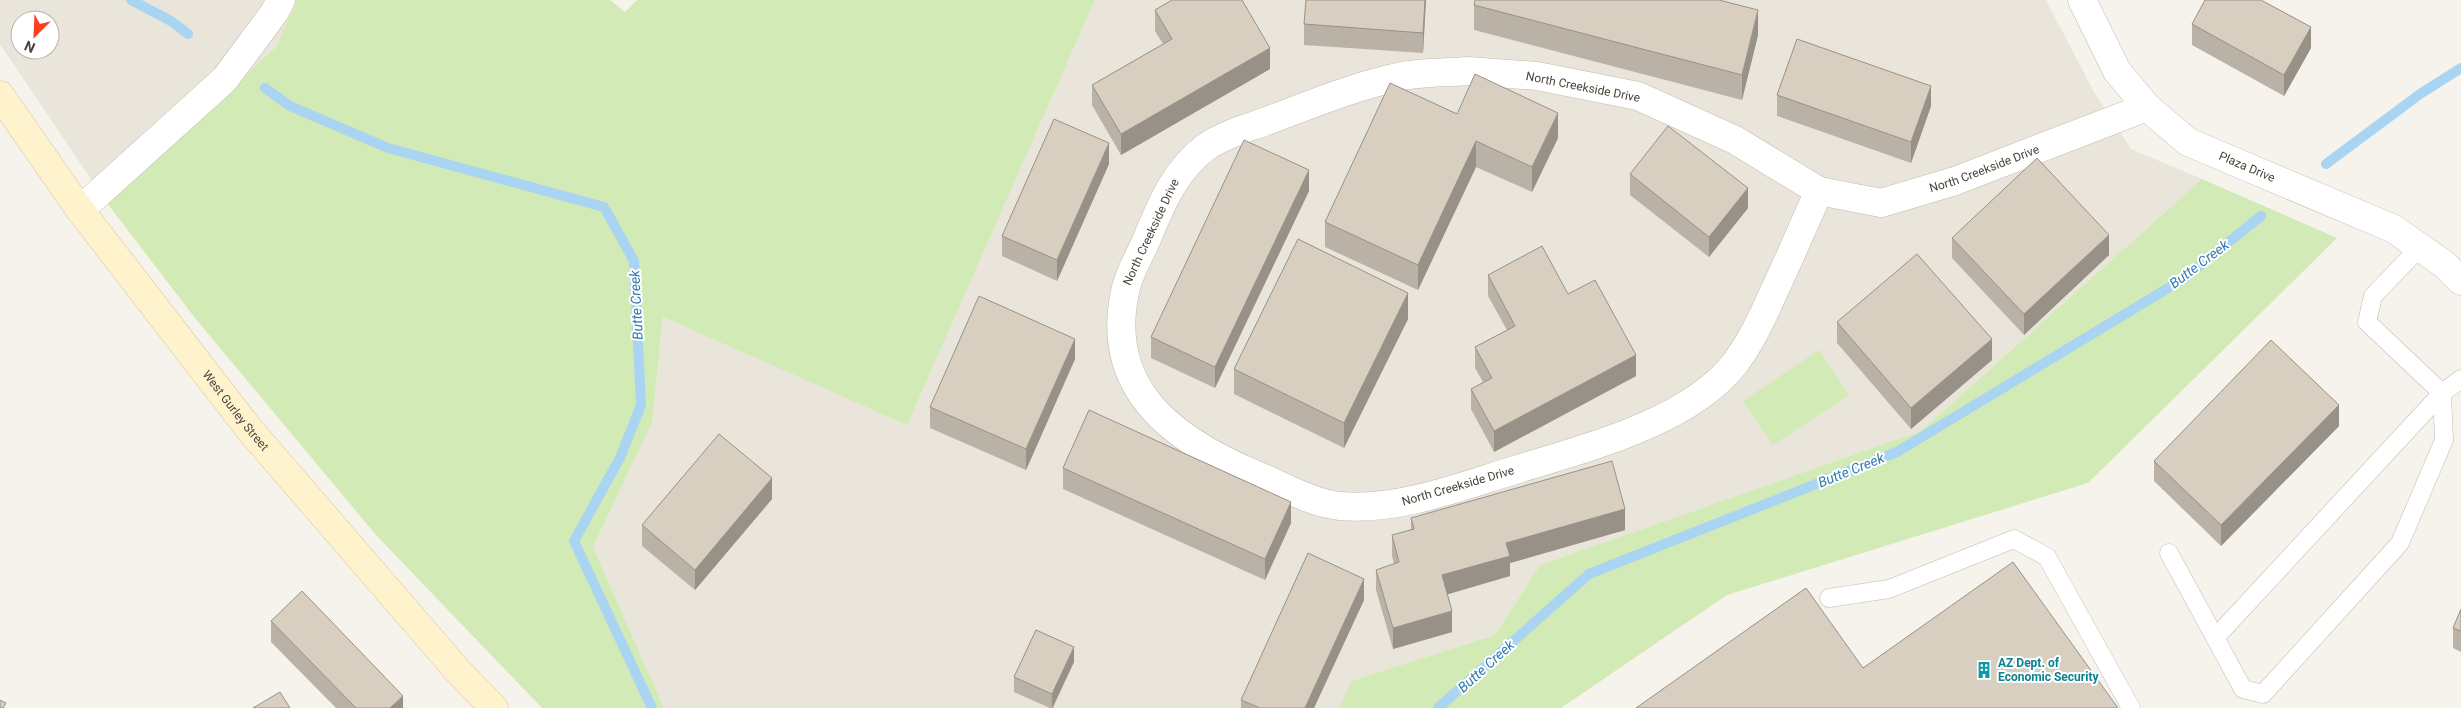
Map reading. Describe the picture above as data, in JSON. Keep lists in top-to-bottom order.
{
  "streets": {
    "main road": ["West Gurley Street"],
    "street": ["North Creekside Drive", "Plaza Drive"]
  },
  "crossings": [
    ["North Creekside Drive", "Plaza Drive"]
  ],
  "water": ["Butte Creek"],
  "places": {
    "building": ["AZ Dept. of Economic Security"]
  },
  "north": "bottom left"
}
